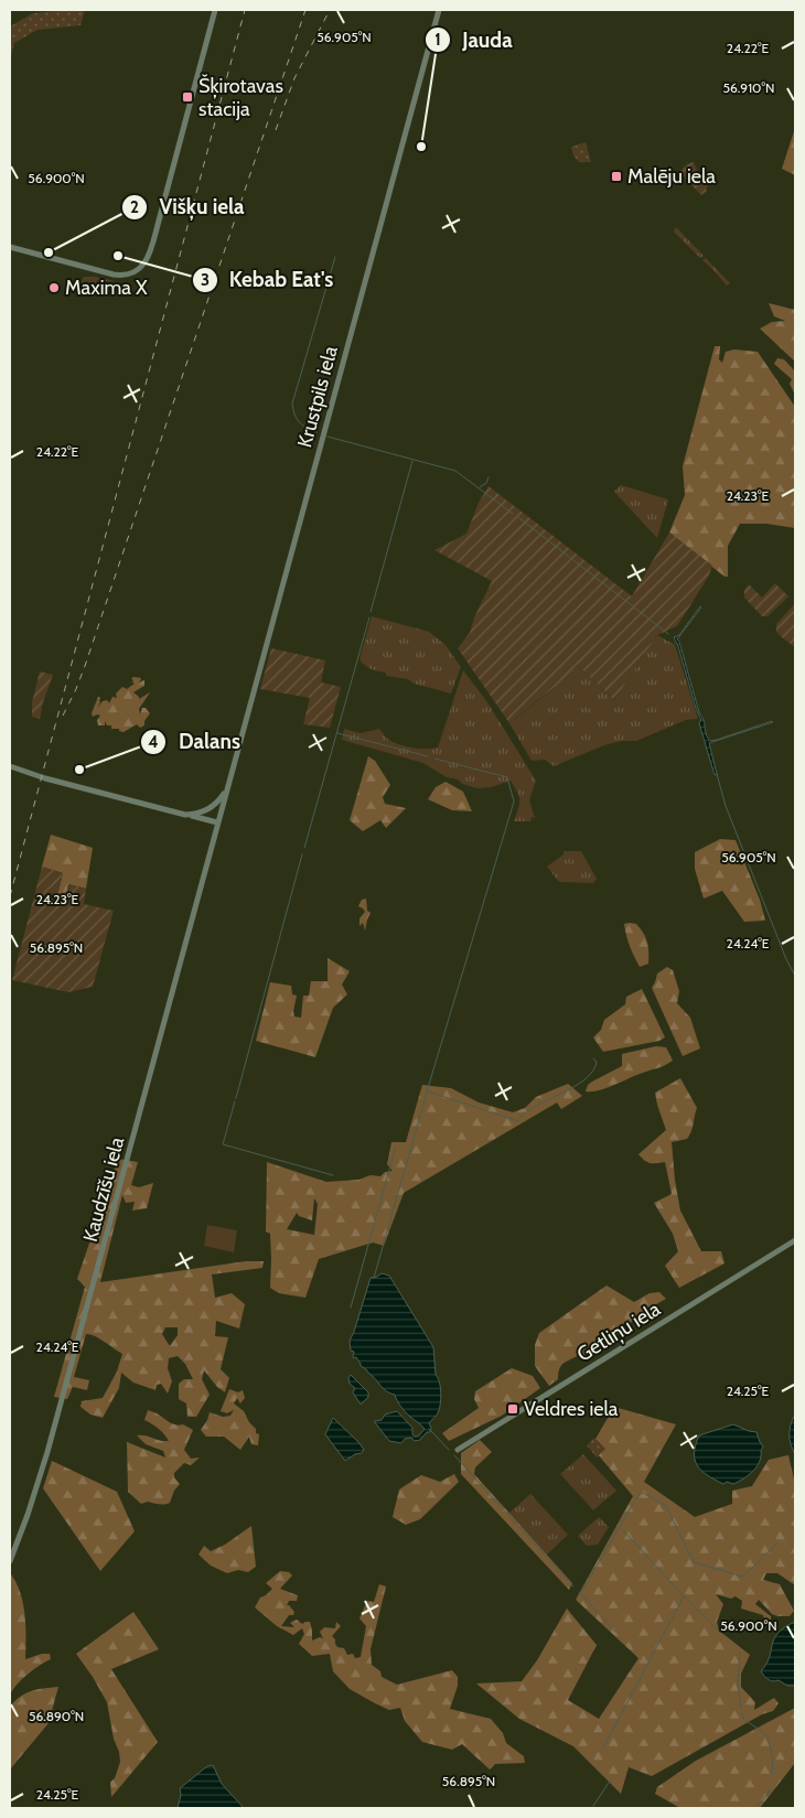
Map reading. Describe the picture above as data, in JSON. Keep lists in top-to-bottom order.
{
  "streets": {
    "street": ["Krustpils iela", "Kaudzīšu iela", "Getliņu iela"]
  },
  "crossings": [
    ["Krustpils iela", "Kaudzīšu iela"]
  ],
  "places": {
    "transit": ["Šķirotavas stacija", "Malēju iela", "Veldres iela"],
    "other": [
      "Jauda",
      "Višķu iela",
      "Kebab Eat's",
      "Maxima X",
      "Dalans"
    ]
  },
  "coordinates": [
    "56.905°N",
    "24.22°E",
    "56.910°N",
    "56.900°N",
    "24.23°E",
    "24.24°E",
    "56.895°N",
    "24.25°E",
    "56.890°N"
  ]
}
